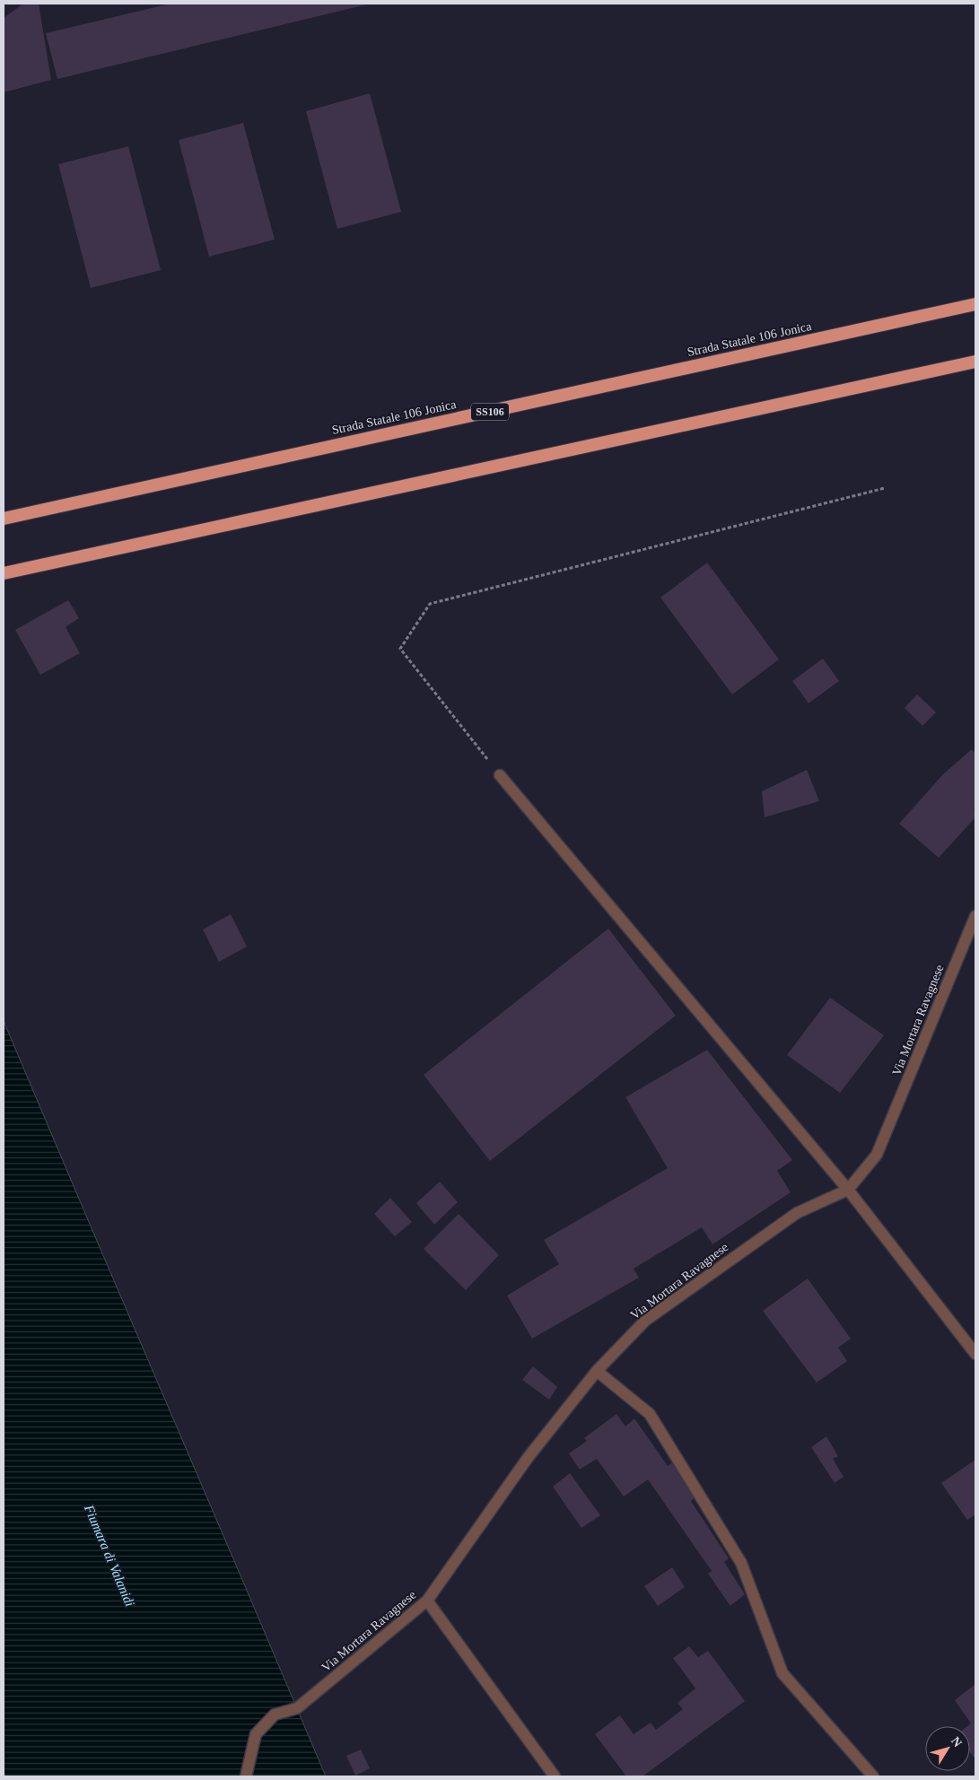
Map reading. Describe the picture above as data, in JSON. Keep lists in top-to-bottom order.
{
  "streets": {
    "highway": ["Strada Statale 106 Jonica", "SS106"],
    "street": ["Via Mortara Ravagnese"]
  },
  "water": ["Fiumara di Valanidi"],
  "north": "top right"
}
